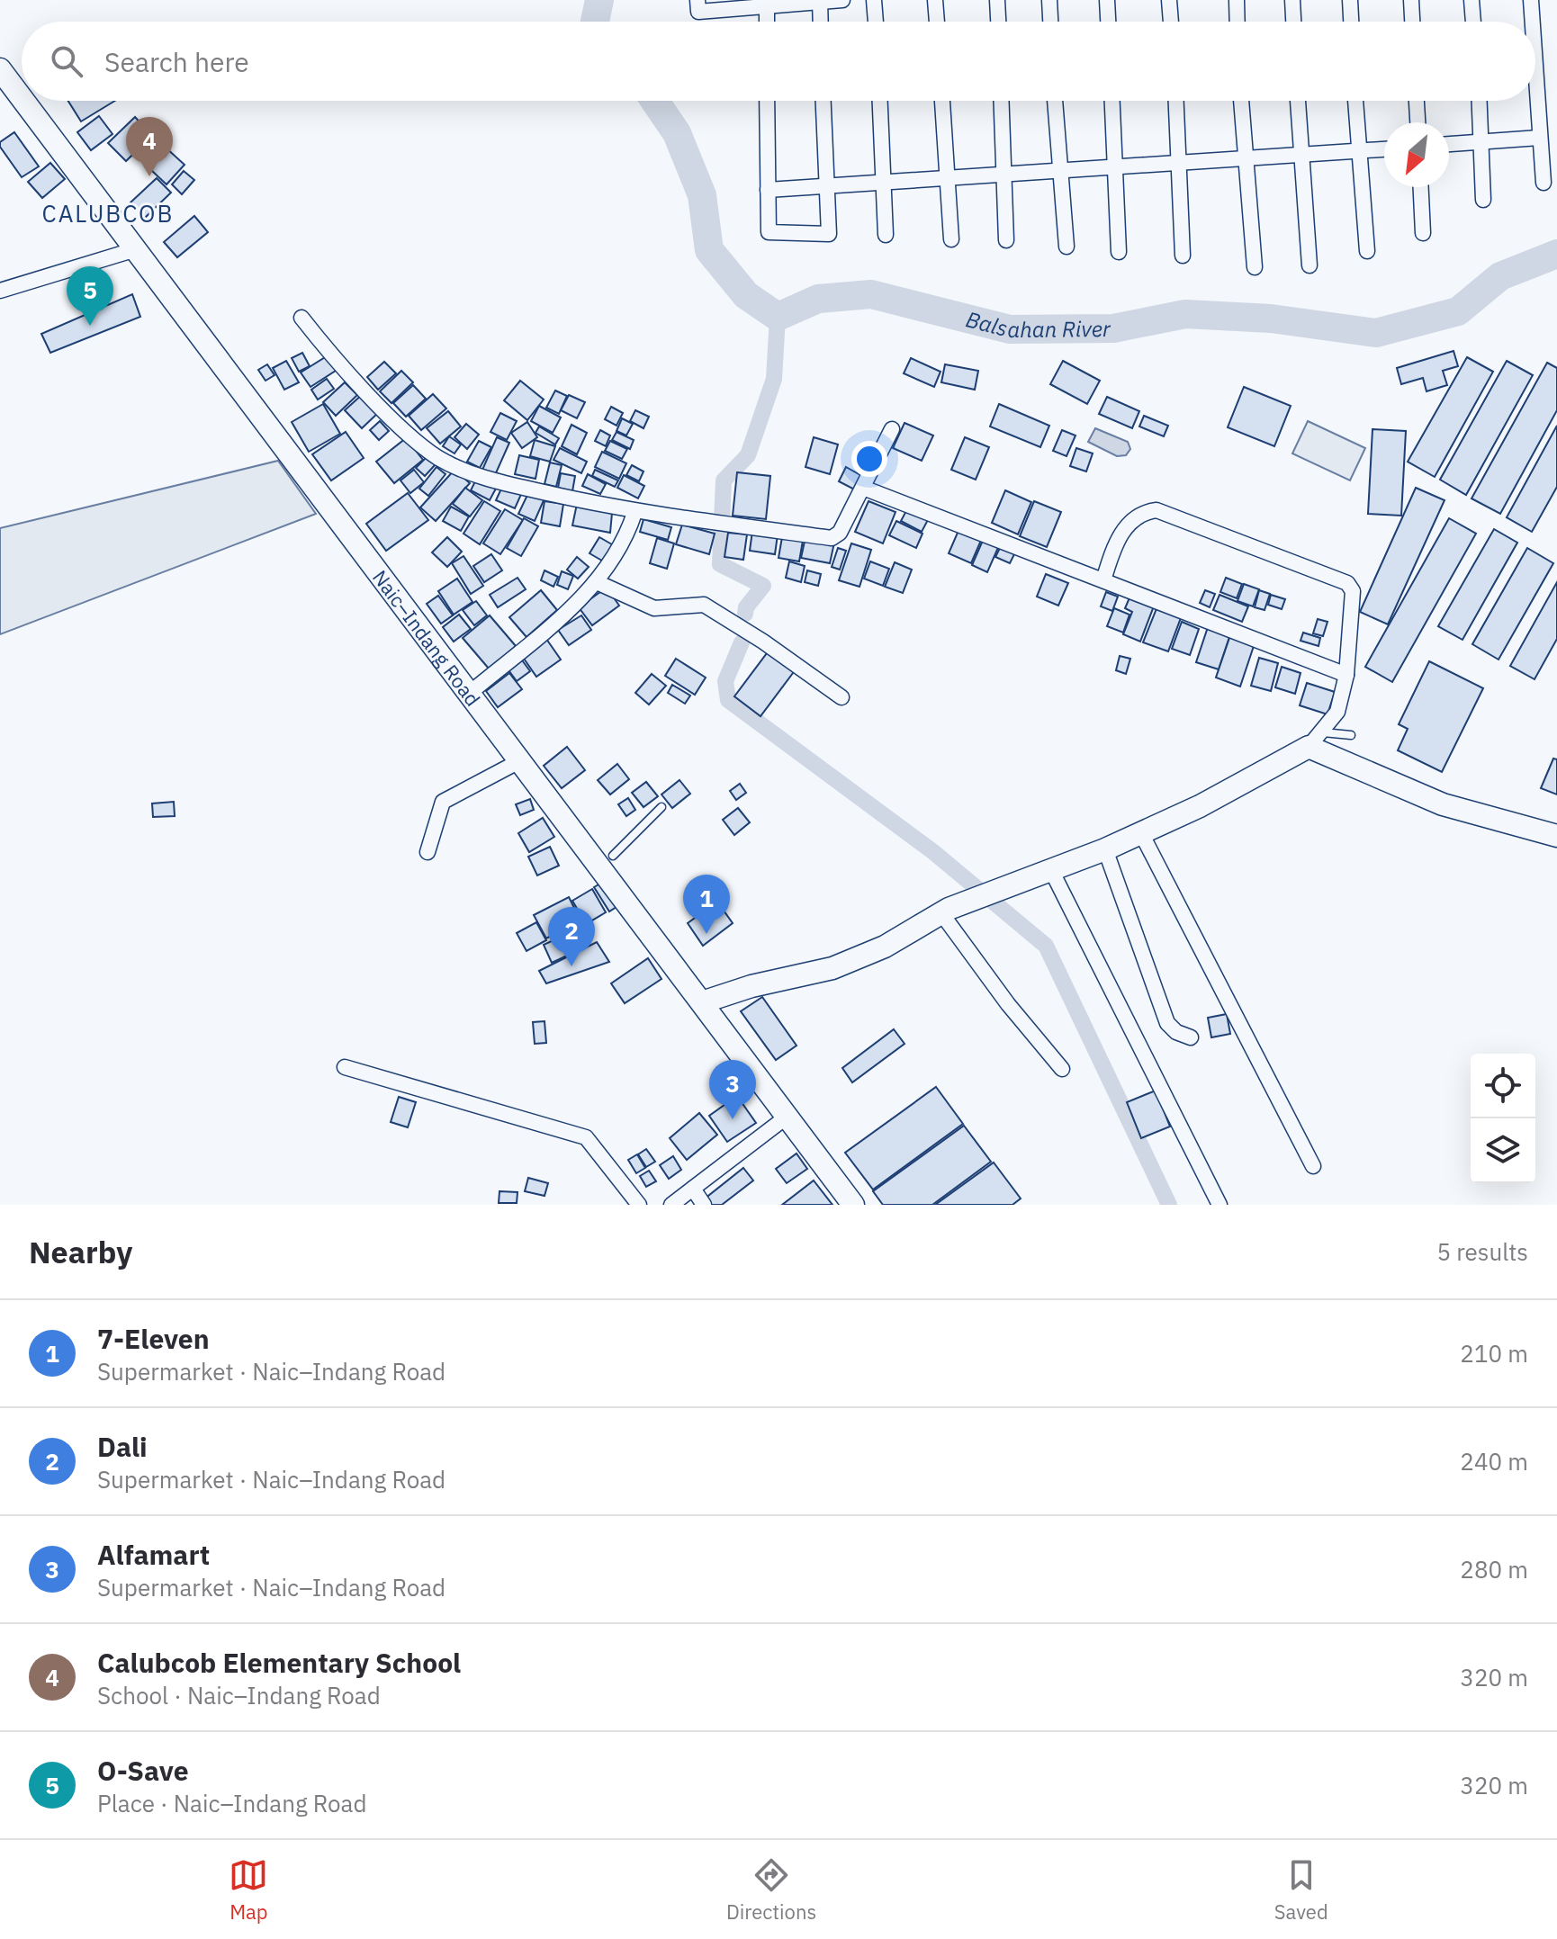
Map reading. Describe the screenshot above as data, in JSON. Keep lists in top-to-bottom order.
{
  "streets": {
    "main road": ["Naic–Indang Road"]
  },
  "districts": ["CALUBCOB"],
  "water": ["Balsahan River"],
  "north": "bottom left",
  "page": {
    "search": "Search here",
    "pins": [
      "4",
      "5",
      "1",
      "2",
      "3"
    ],
    "heading": ["Nearby", "5 results"],
    "list": [
      {
        "mark": "1",
        "name": "7-Eleven",
        "note": "Supermarket · Naic–Indang Road",
        "value": "210 m"
      },
      {
        "mark": "2",
        "name": "Dali",
        "note": "Supermarket · Naic–Indang Road",
        "value": "240 m"
      },
      {
        "mark": "3",
        "name": "Alfamart",
        "note": "Supermarket · Naic–Indang Road",
        "value": "280 m"
      },
      {
        "mark": "4",
        "name": "Calubcob Elementary School",
        "note": "School · Naic–Indang Road",
        "value": "320 m"
      },
      {
        "mark": "5",
        "name": "O-Save",
        "note": "Place · Naic–Indang Road",
        "value": "320 m"
      }
    ],
    "nav": ["Map", "Directions", "Saved"]
  }
}
